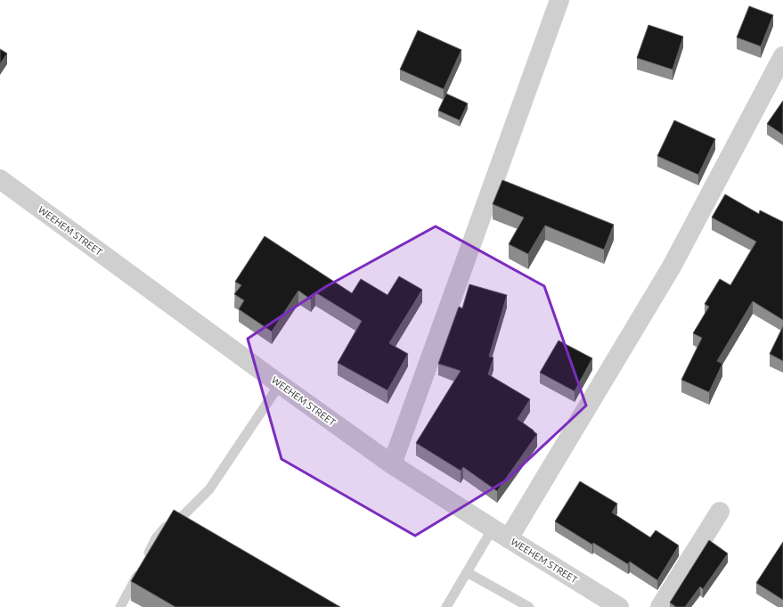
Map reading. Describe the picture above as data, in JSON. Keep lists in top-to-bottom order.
{
  "streets": {
    "street": ["WEEHEM STREET"]
  }
}
